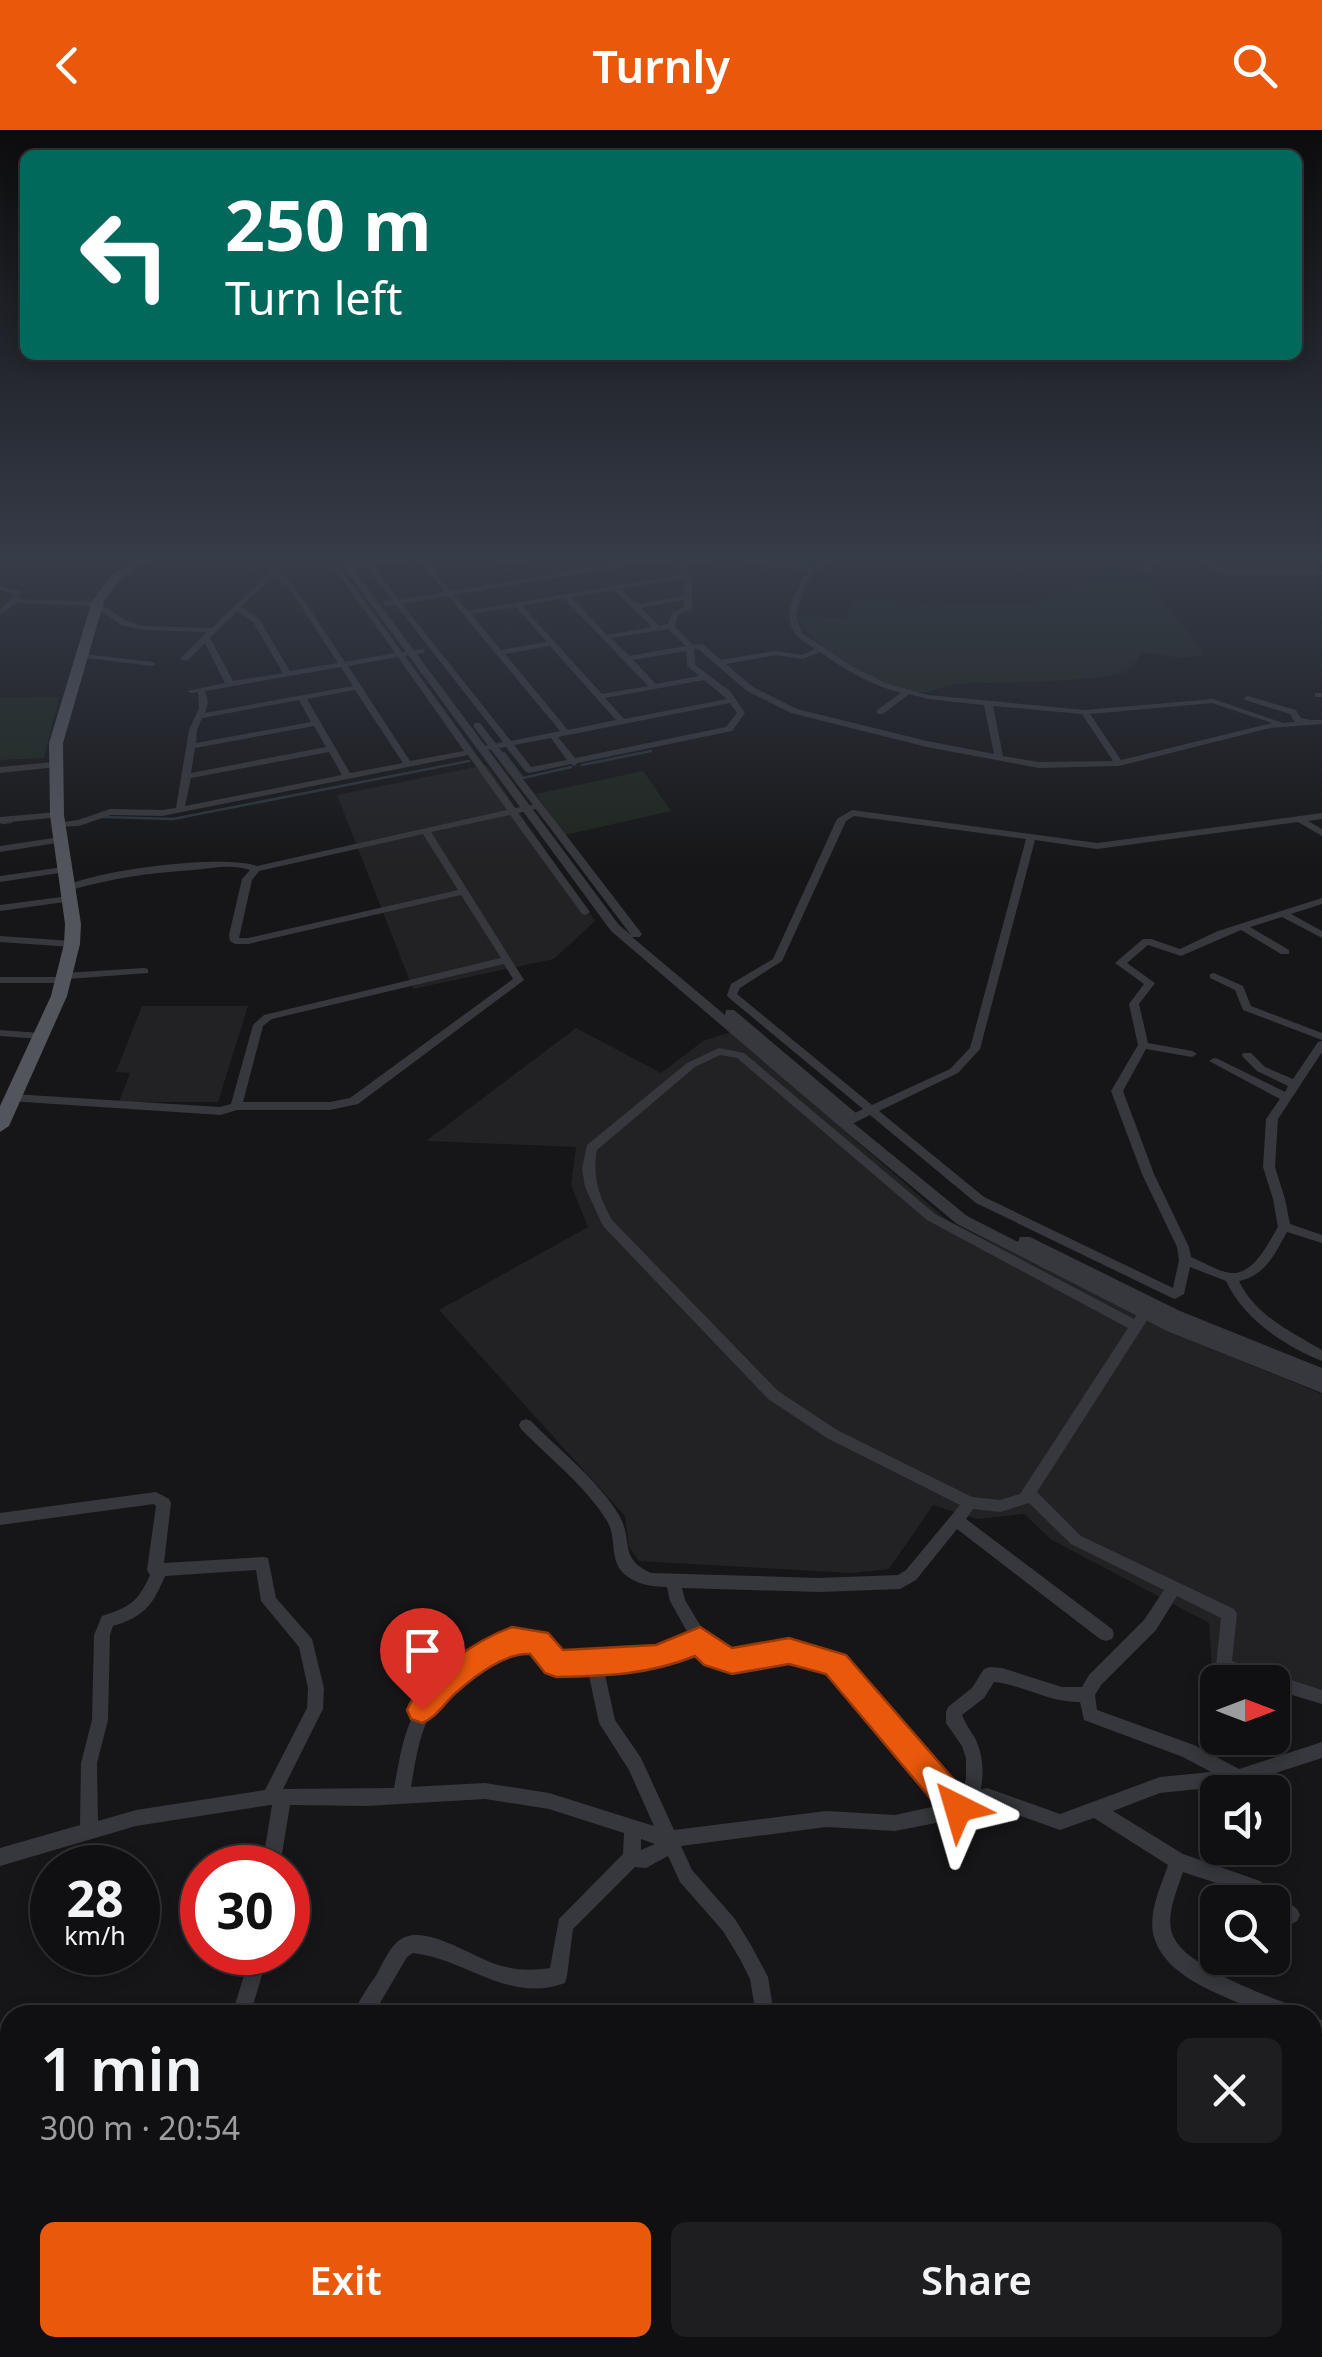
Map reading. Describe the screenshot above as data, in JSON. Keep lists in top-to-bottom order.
{
  "north": "right",
  "page": {
    "header": "Turnly",
    "turn": ["250 m", "Turn left"],
    "speed": "28 km/h",
    "limit": "30",
    "heading": ["1 min", "300 m · 20:54"],
    "buttons": ["Exit", "Share"]
  }
}
